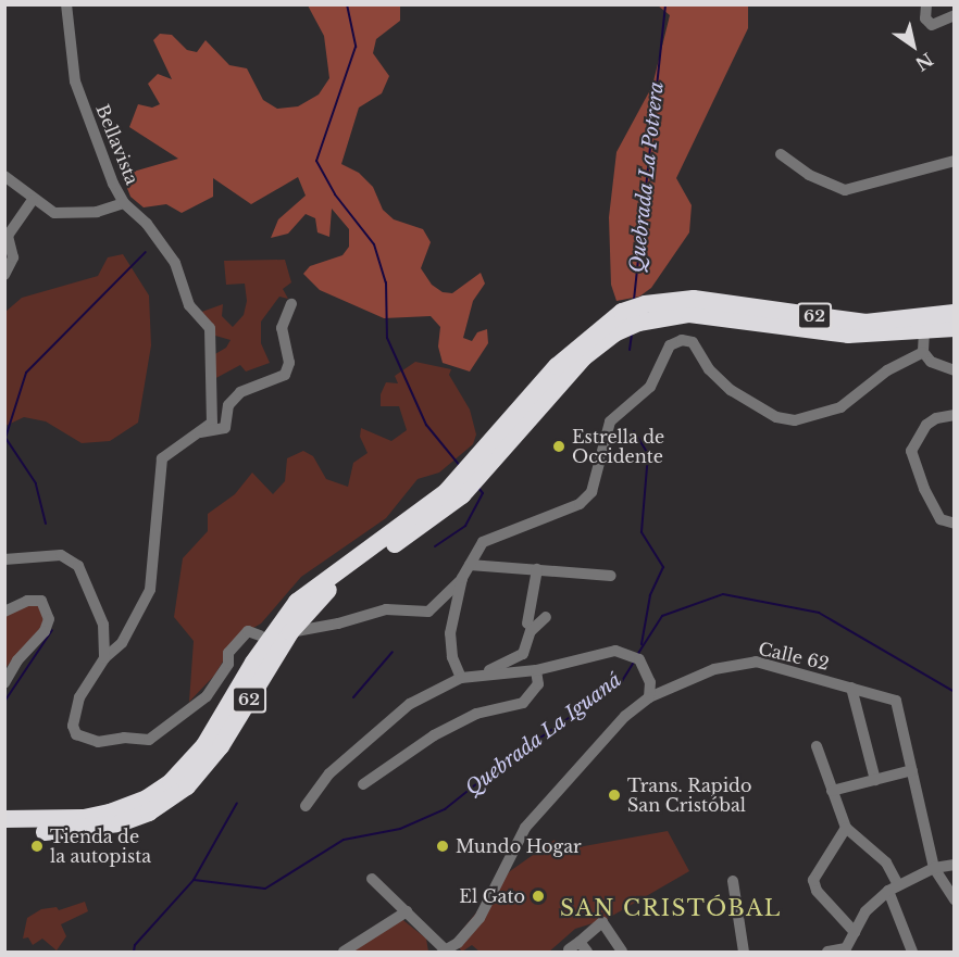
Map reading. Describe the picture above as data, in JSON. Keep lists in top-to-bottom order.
{
  "streets": {
    "highway": ["62"],
    "street": ["Bellavista", "Calle 62"]
  },
  "districts": ["SAN CRISTÓBAL"],
  "water": ["Quebrada La Potrera", "Quebrada La Iguaná"],
  "places": [
    "Estrella de Occidente",
    "Trans. Rapido San Cristóbal",
    "Tienda de la autopista",
    "Mundo Hogar",
    "El Gato"
  ],
  "north": "bottom right"
}
